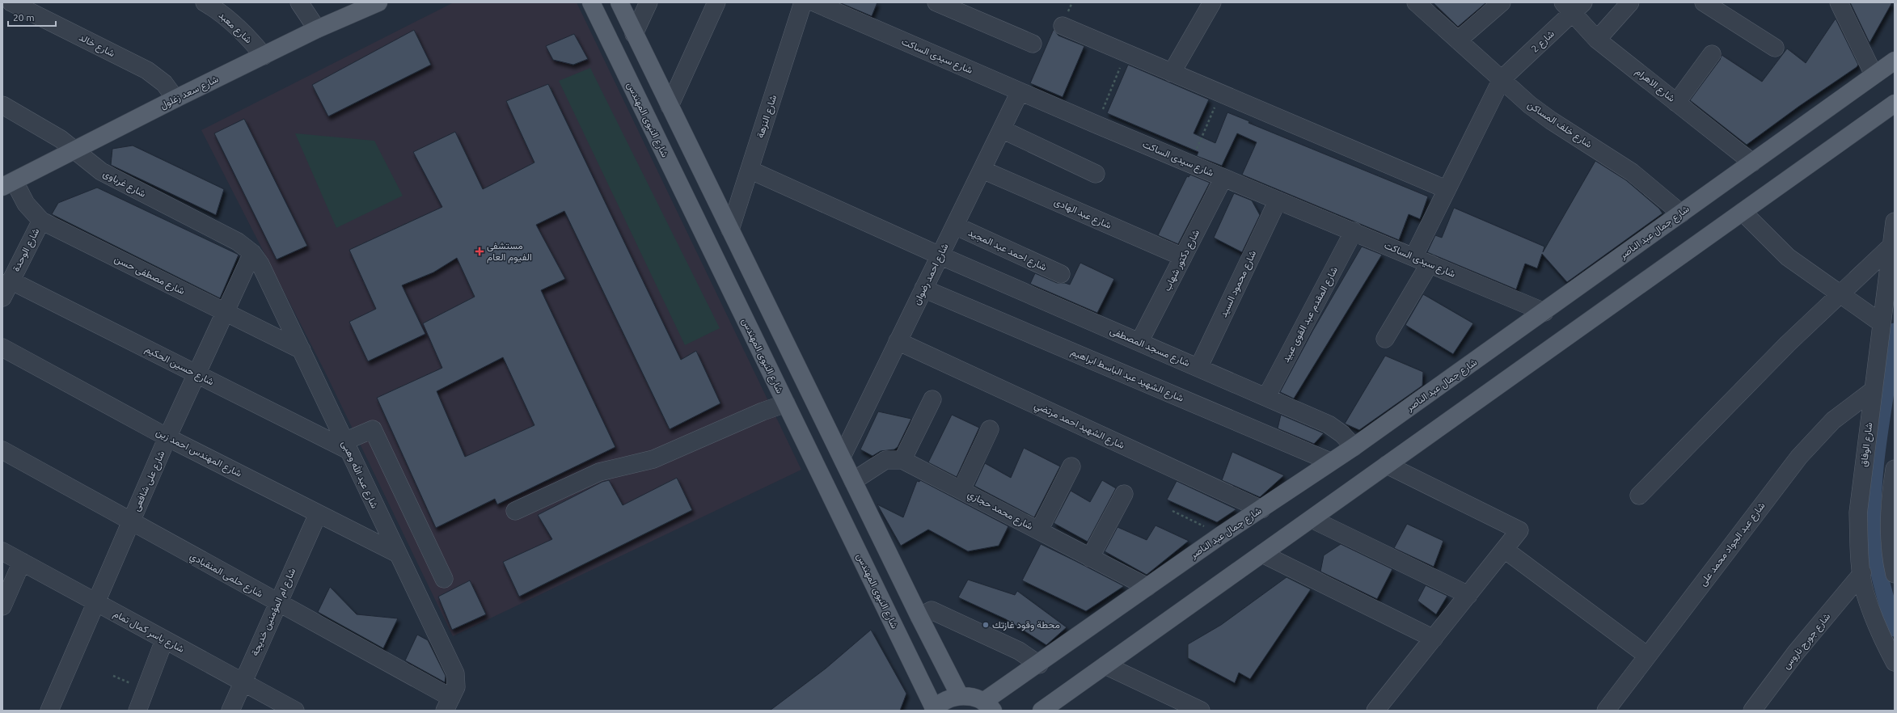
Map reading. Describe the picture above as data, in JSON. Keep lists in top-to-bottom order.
{
  "streets": {
    "main road": ["شارع سعد زغلول", "شارع النبوى المهندس", "شارع جمال عبد الناصر"],
    "street": [
      "شارع معبد",
      "شارع 2",
      "شارع خالد",
      "شارع سيدى الساكت",
      "شارع الاهرام",
      "شارع النزهة",
      "شارع خلف المساكن",
      "شارع غرباوى",
      "شارع عبد الهادى",
      "شارع الوحدة",
      "شارع احمد عبد المجيد",
      "شارع دكتور شهاب",
      "شارع احمد رضوان",
      "شارع مصطفى حسن",
      "شارع محمود السيد",
      "شارع المقدم عبد القوى عبيد",
      "شارع مسجد المصطفى",
      "شارع حسين الحكيم",
      "شارع الشهيد عبد الباسط ابراهيم",
      "شارع الشهيد احمد مرتضي",
      "شارع الوفاق",
      "شارع المهندس احمد زين",
      "شارع عبد الله وهبى",
      "شارع على شافعى",
      "شارع محمد حجازي",
      "شارع عبد الجواد محمد على",
      "شارع حلمى المنقبادي",
      "شارع ام المؤمنين خديجة",
      "شارع ياسر كمال تمام",
      "شارع جورج ناروس"
    ]
  },
  "crossings": [
    ["شارع معبد", "شارع سعد زغلول"],
    ["شارع 2", "شارع سيدى الساكت"],
    ["شارع 2", "شارع الاهرام"],
    ["شارع 2", "شارع خلف المساكن"],
    ["شارع خالد", "شارع سعد زغلول"],
    ["شارع سيدى الساكت", "شارع جمال عبد الناصر"],
    ["شارع سيدى الساكت", "شارع دكتور شهاب"],
    ["شارع سيدى الساكت", "شارع احمد رضوان"],
    ["شارع سيدى الساكت", "شارع محمود السيد"],
    ["شارع سيدى الساكت", "شارع المقدم عبد القوى عبيد"],
    ["شارع الاهرام", "شارع جمال عبد الناصر"],
    ["شارع سعد زغلول", "شارع غرباوى"],
    ["شارع سعد زغلول", "شارع مصطفى حسن"],
    ["شارع النزهة", "شارع مسجد المصطفى"],
    ["شارع خلف المساكن", "شارع جمال عبد الناصر"],
    ["شارع غرباوى", "شارع عبد الله وهبى"],
    ["شارع غرباوى", "شارع على شافعى"],
    ["شارع عبد الهادى", "شارع دكتور شهاب"],
    ["شارع عبد الهادى", "شارع احمد رضوان"],
    ["شارع جمال عبد الناصر", "شارع مسجد المصطفى"],
    ["شارع جمال عبد الناصر", "شارع الشهيد عبد الباسط ابراهيم"],
    ["شارع جمال عبد الناصر", "شارع الشهيد احمد مرتضي"],
    ["شارع جمال عبد الناصر", "شارع محمد حجازي"],
    ["شارع الوحدة", "شارع مصطفى حسن"],
    ["شارع الوحدة", "شارع حسين الحكيم"],
    ["شارع احمد عبد المجيد", "شارع احمد رضوان"],
    ["شارع دكتور شهاب", "شارع مسجد المصطفى"],
    ["شارع احمد رضوان", "شارع مسجد المصطفى"],
    ["شارع احمد رضوان", "شارع الشهيد عبد الباسط ابراهيم"],
    ["شارع احمد رضوان", "شارع الشهيد احمد مرتضي"],
    ["شارع مصطفى حسن", "شارع عبد الله وهبى"],
    ["شارع مصطفى حسن", "شارع على شافعى"],
    ["شارع محمود السيد", "شارع مسجد المصطفى"],
    ["شارع المقدم عبد القوى عبيد", "شارع مسجد المصطفى"],
    ["شارع حسين الحكيم", "شارع عبد الله وهبى"],
    ["شارع حسين الحكيم", "شارع على شافعى"],
    ["شارع الوفاق", "شارع عبد الجواد محمد على"],
    ["شارع الوفاق", "شارع جورج ناروس"],
    ["شارع المهندس احمد زين", "شارع عبد الله وهبى"],
    ["شارع المهندس احمد زين", "شارع على شافعى"],
    ["شارع المهندس احمد زين", "شارع ام المؤمنين خديجة"],
    ["شارع عبد الله وهبى", "شارع على شافعى"],
    ["شارع عبد الله وهبى", "شارع حلمى المنقبادي"],
    ["شارع على شافعى", "شارع حلمى المنقبادي"],
    ["شارع على شافعى", "شارع ياسر كمال تمام"],
    ["شارع حلمى المنقبادي", "شارع ام المؤمنين خديجة"],
    ["شارع ام المؤمنين خديجة", "شارع ياسر كمال تمام"]
  ],
  "places": {
    "health": ["مستشفى الفيوم العام"],
    "other": ["محطة وقود غازتك"]
  },
  "scale_bar": "20 m"
}
